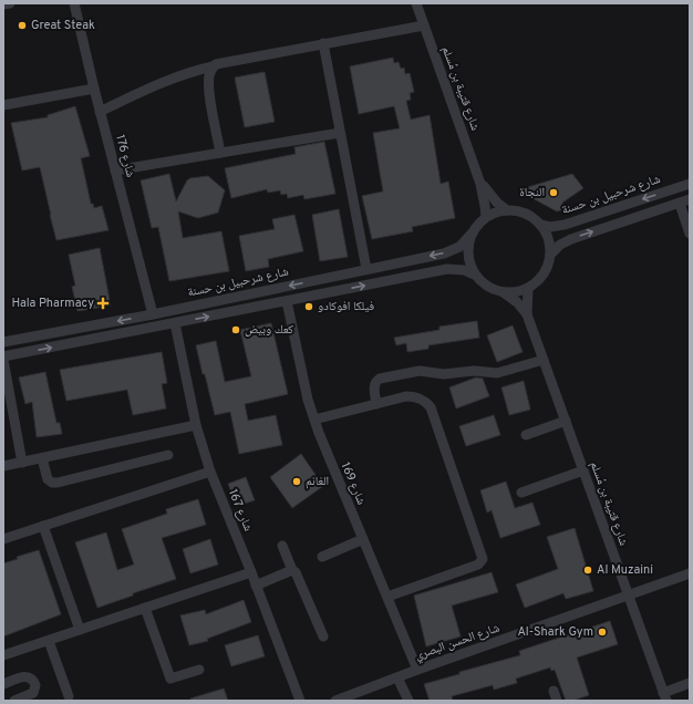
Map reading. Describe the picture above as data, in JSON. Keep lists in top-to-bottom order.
{
  "streets": {
    "street": [
      "شارع قتيبة بن مُسلم",
      "شارع 176",
      "شارع شرحبيل بن حسنة",
      "شارع 169",
      "شارع 167",
      "شارع الحسن البصري"
    ]
  },
  "crossings": [
    ["شارع قتيبة بن مُسلم", "شارع شرحبيل بن حسنة"],
    ["شارع قتيبة بن مُسلم", "شارع الحسن البصري"],
    ["شارع 176", "شارع شرحبيل بن حسنة"],
    ["شارع 169", "شارع الحسن البصري"]
  ],
  "places": {
    "other": [
      "Great Steak",
      "النجاة",
      "فيلكا افوكادو",
      "كعك وبيض",
      "الغانم",
      "Al Muzaini",
      "Al-Shark Gym"
    ],
    "health": ["Hala Pharmacy"]
  }
}
